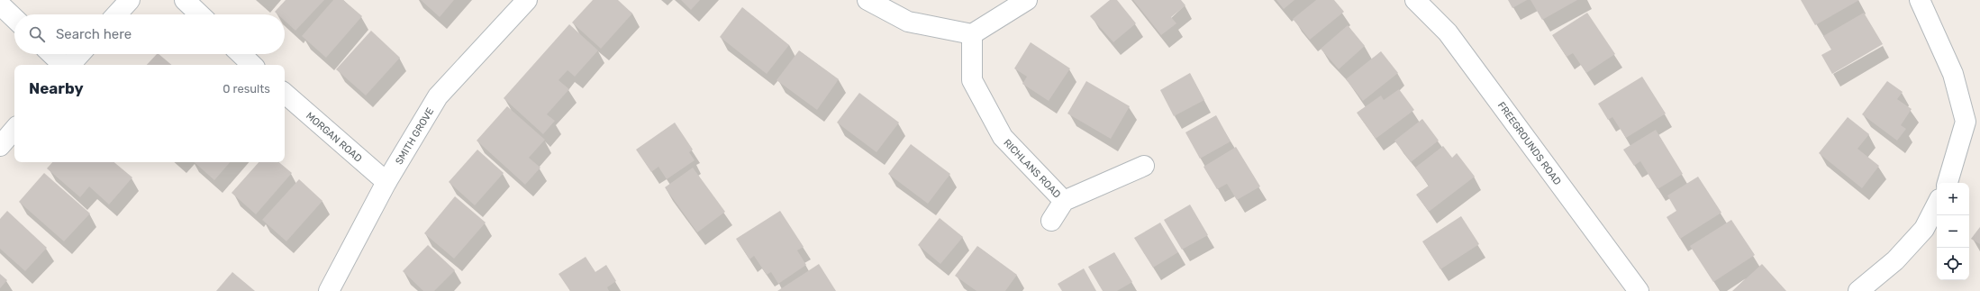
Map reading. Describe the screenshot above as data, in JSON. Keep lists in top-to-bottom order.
{
  "streets": {
    "street": [
      "SMITH GROVE",
      "MORGAN ROAD",
      "FREEGROUNDS ROAD",
      "RICHLANS ROAD"
    ]
  },
  "crossings": [
    ["SMITH GROVE", "MORGAN ROAD"]
  ],
  "page": {
    "search": "Search here",
    "heading": ["Nearby", "0 results"],
    "map_buttons": ["+", "−"]
  }
}
